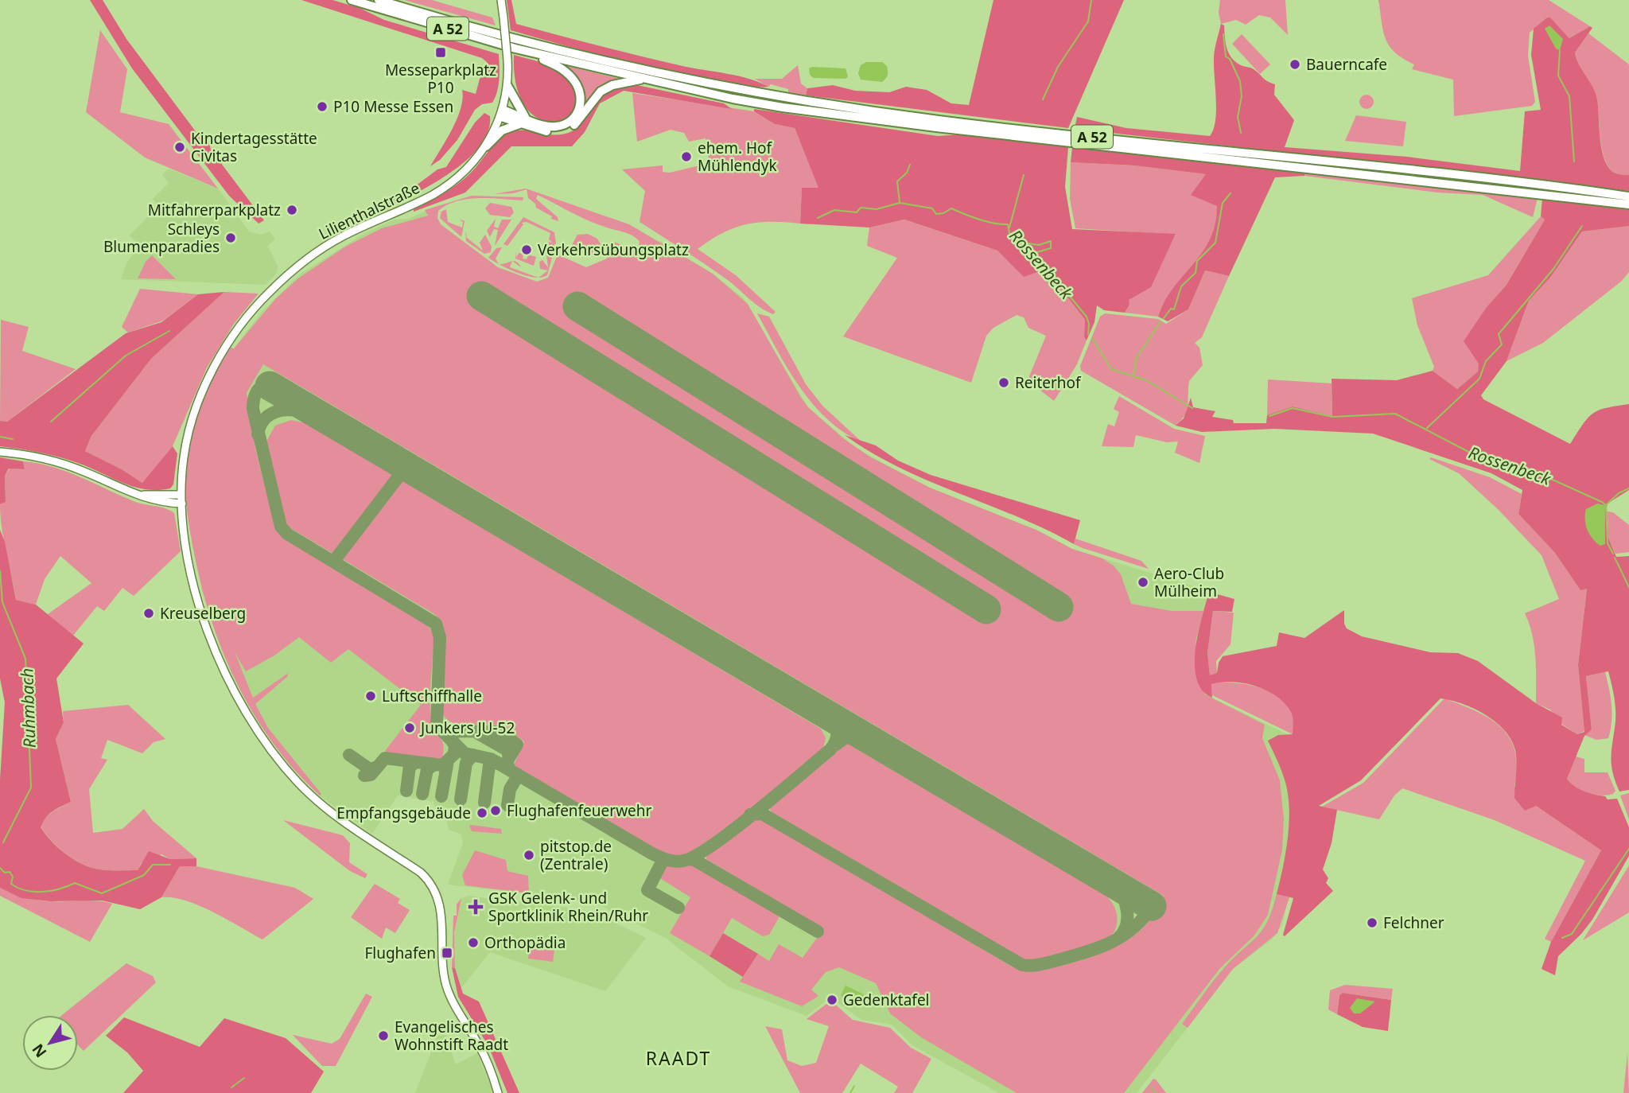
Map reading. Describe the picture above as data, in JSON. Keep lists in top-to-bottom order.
{
  "streets": {
    "highway": ["A 52"],
    "main road": ["Lilienthalstraße"]
  },
  "districts": ["RAADT"],
  "water": ["Rossenbeck", "Ruhmbach"],
  "places": {
    "transit": ["Messeparkplatz P10", "Flughafen"],
    "other": [
      "Bauerncafe",
      "P10 Messe Essen",
      "Kindertagesstätte Civitas",
      "ehem. Hof Mühlendyk",
      "Mitfahrerparkplatz",
      "Schleys Blumenparadies",
      "Verkehrsübungsplatz",
      "Reiterhof",
      "Aero-Club Mülheim",
      "Kreuselberg",
      "Luftschiffhalle",
      "Junkers JU-52",
      "Flughafenfeuerwehr",
      "Empfangsgebäude",
      "pitstop.de (Zentrale)",
      "Felchner",
      "Orthopädia",
      "Gedenktafel",
      "Evangelisches Wohnstift Raadt"
    ],
    "health": ["GSK Gelenk- und Sportklinik Rhein/Ruhr"]
  },
  "north": "bottom left"
}
